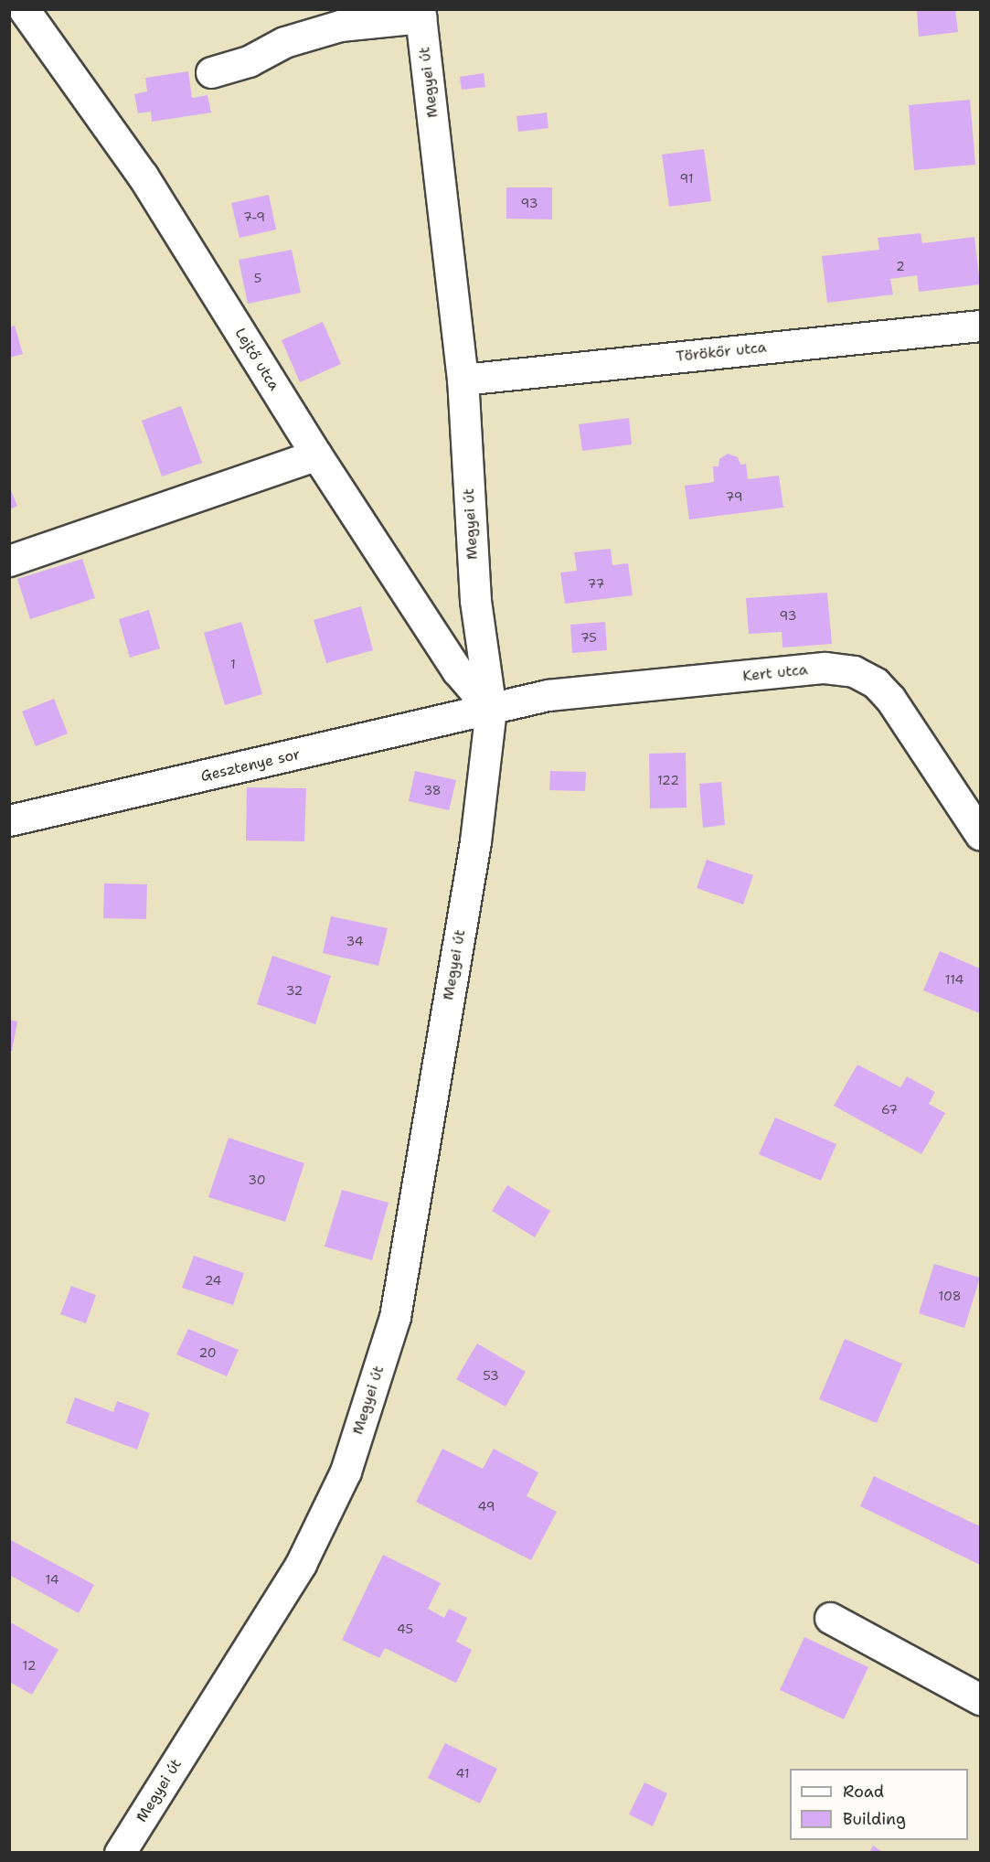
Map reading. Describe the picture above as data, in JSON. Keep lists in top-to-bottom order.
{
  "streets": {
    "street": [
      "Megyei út",
      "Törökőr utca",
      "Lejtő utca",
      "Kert utca",
      "Gesztenye sor"
    ]
  },
  "crossings": [
    ["Megyei út", "Törökőr utca"],
    ["Megyei út", "Lejtő utca"],
    ["Megyei út", "Kert utca"],
    ["Megyei út", "Gesztenye sor"],
    ["Lejtő utca", "Kert utca"],
    ["Lejtő utca", "Gesztenye sor"],
    ["Kert utca", "Gesztenye sor"]
  ],
  "house_numbers": [
    "91",
    "93",
    "7-9",
    "2",
    "5",
    "79",
    "77",
    "93",
    "75",
    "1",
    "122",
    "38",
    "34",
    "114",
    "32",
    "67",
    "30",
    "24",
    "108",
    "20",
    "53",
    "49",
    "14",
    "45",
    "12",
    "41"
  ],
  "legend": ["Road", "Building"]
}
